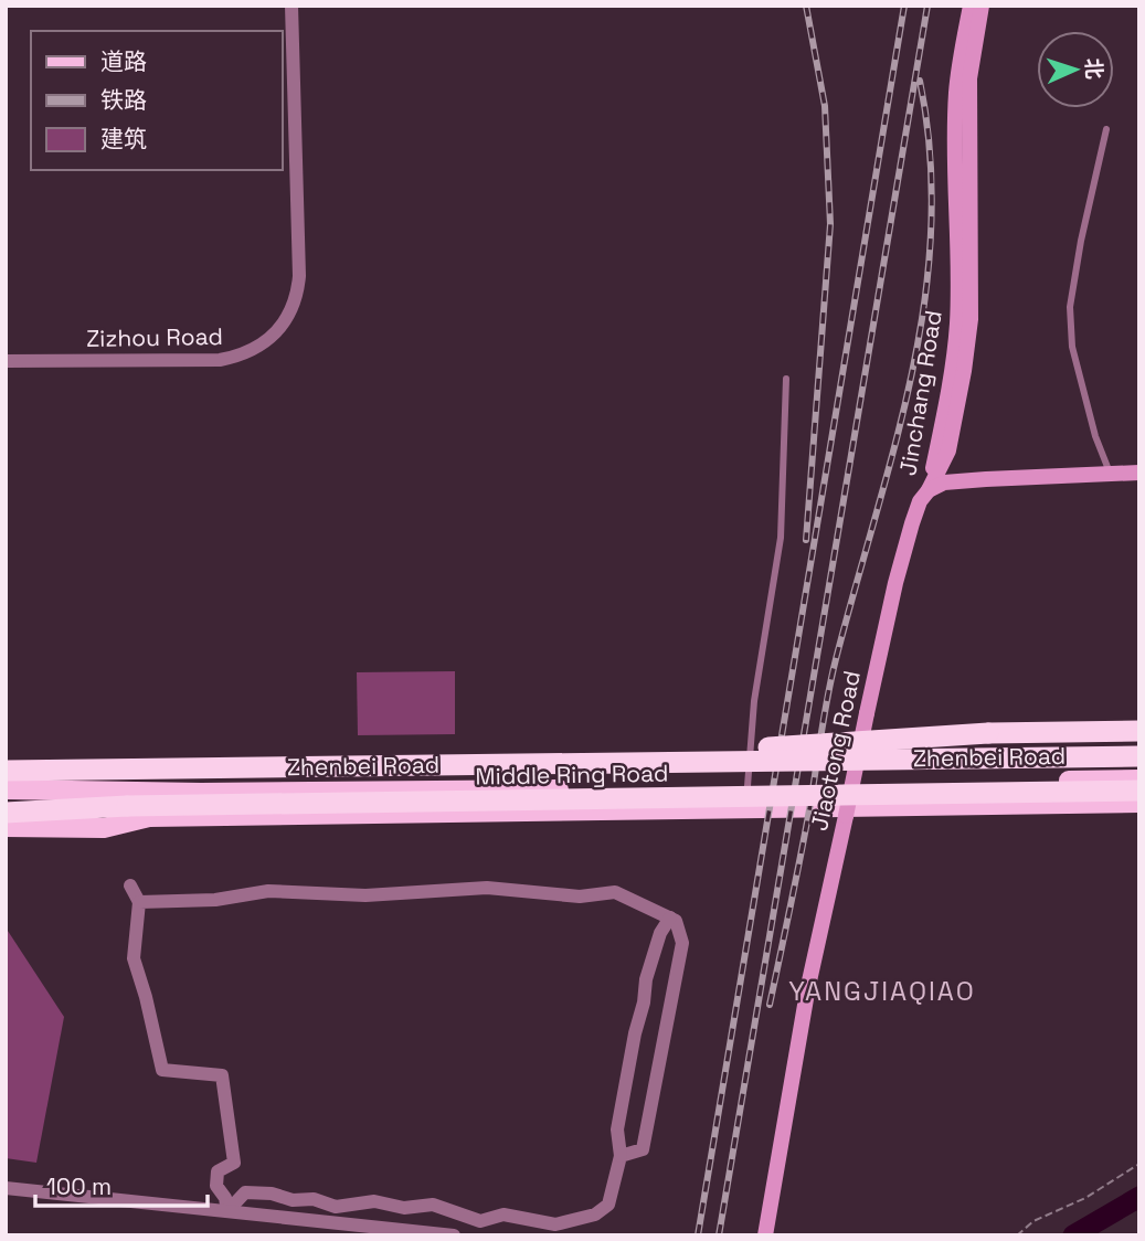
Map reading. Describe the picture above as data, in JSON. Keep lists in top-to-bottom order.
{
  "streets": {
    "highway": ["Middle Ring Road"],
    "main road": ["Jinchang Road", "Jiaotong Road", "Zhenbei Road"],
    "street": ["Zizhou Road"]
  },
  "crossings": [
    ["Jinchang Road", "Jiaotong Road"]
  ],
  "districts": ["YANGJIAQIAO"],
  "legend": ["道路", "铁路", "建筑"],
  "scale_bar": "100 m",
  "north": "right"
}
